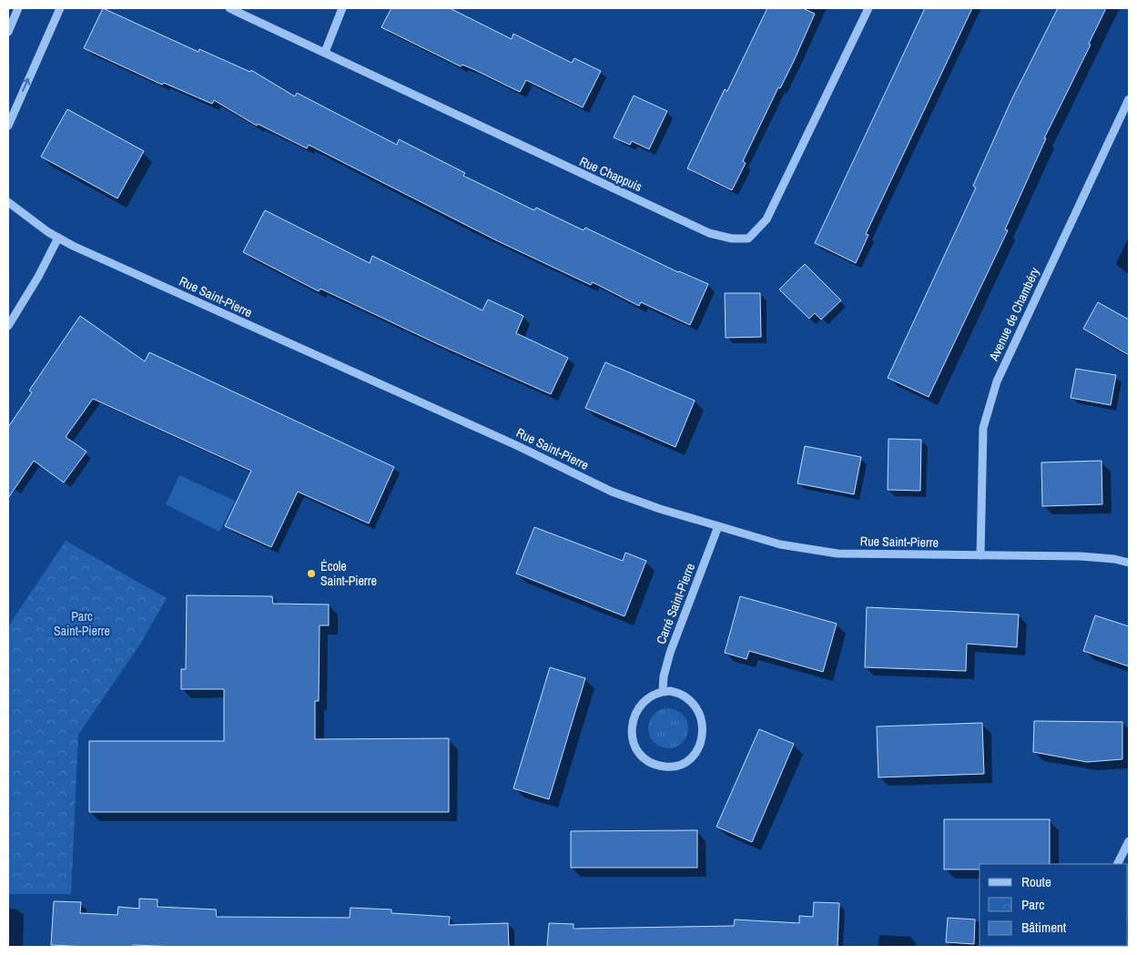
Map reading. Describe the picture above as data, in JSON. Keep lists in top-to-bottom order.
{
  "streets": {
    "street": [
      "Rue Chappuis",
      "Rue Saint-Pierre",
      "Avenue de Chambéry",
      "Carré Saint-Pierre"
    ]
  },
  "crossings": [
    ["Rue Saint-Pierre", "Avenue de Chambéry"],
    ["Rue Saint-Pierre", "Carré Saint-Pierre"]
  ],
  "parks": ["Parc Saint-Pierre"],
  "places": ["École Saint-Pierre"],
  "legend": ["Route", "Parc", "Bâtiment"]
}
